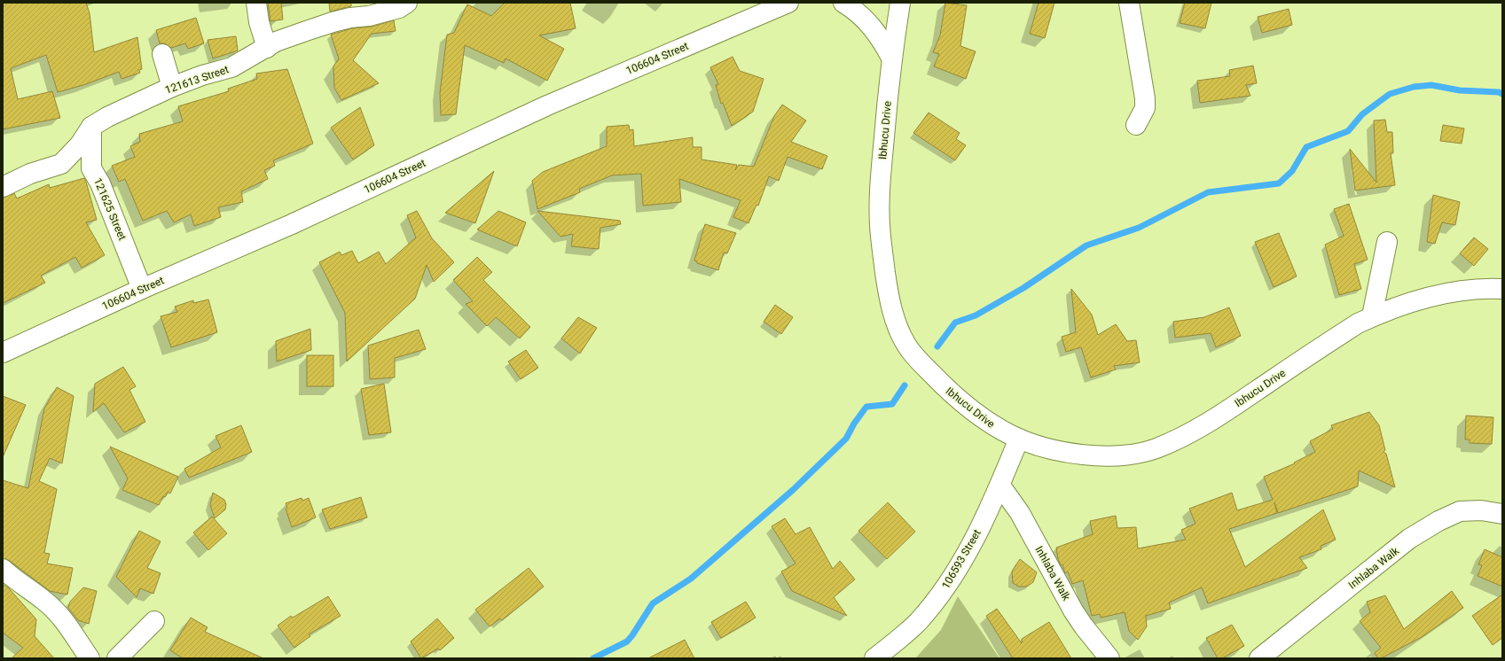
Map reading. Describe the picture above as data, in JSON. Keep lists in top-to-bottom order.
{
  "streets": {
    "street": [
      "106604 Street",
      "121613 Street",
      "Ibhucu Drive",
      "121625 Street",
      "106593 Street",
      "Inhlaba Walk"
    ]
  },
  "crossings": [
    ["106604 Street", "121625 Street"],
    ["121613 Street", "121625 Street"],
    ["Ibhucu Drive", "106593 Street"],
    ["106593 Street", "Inhlaba Walk"]
  ]
}
